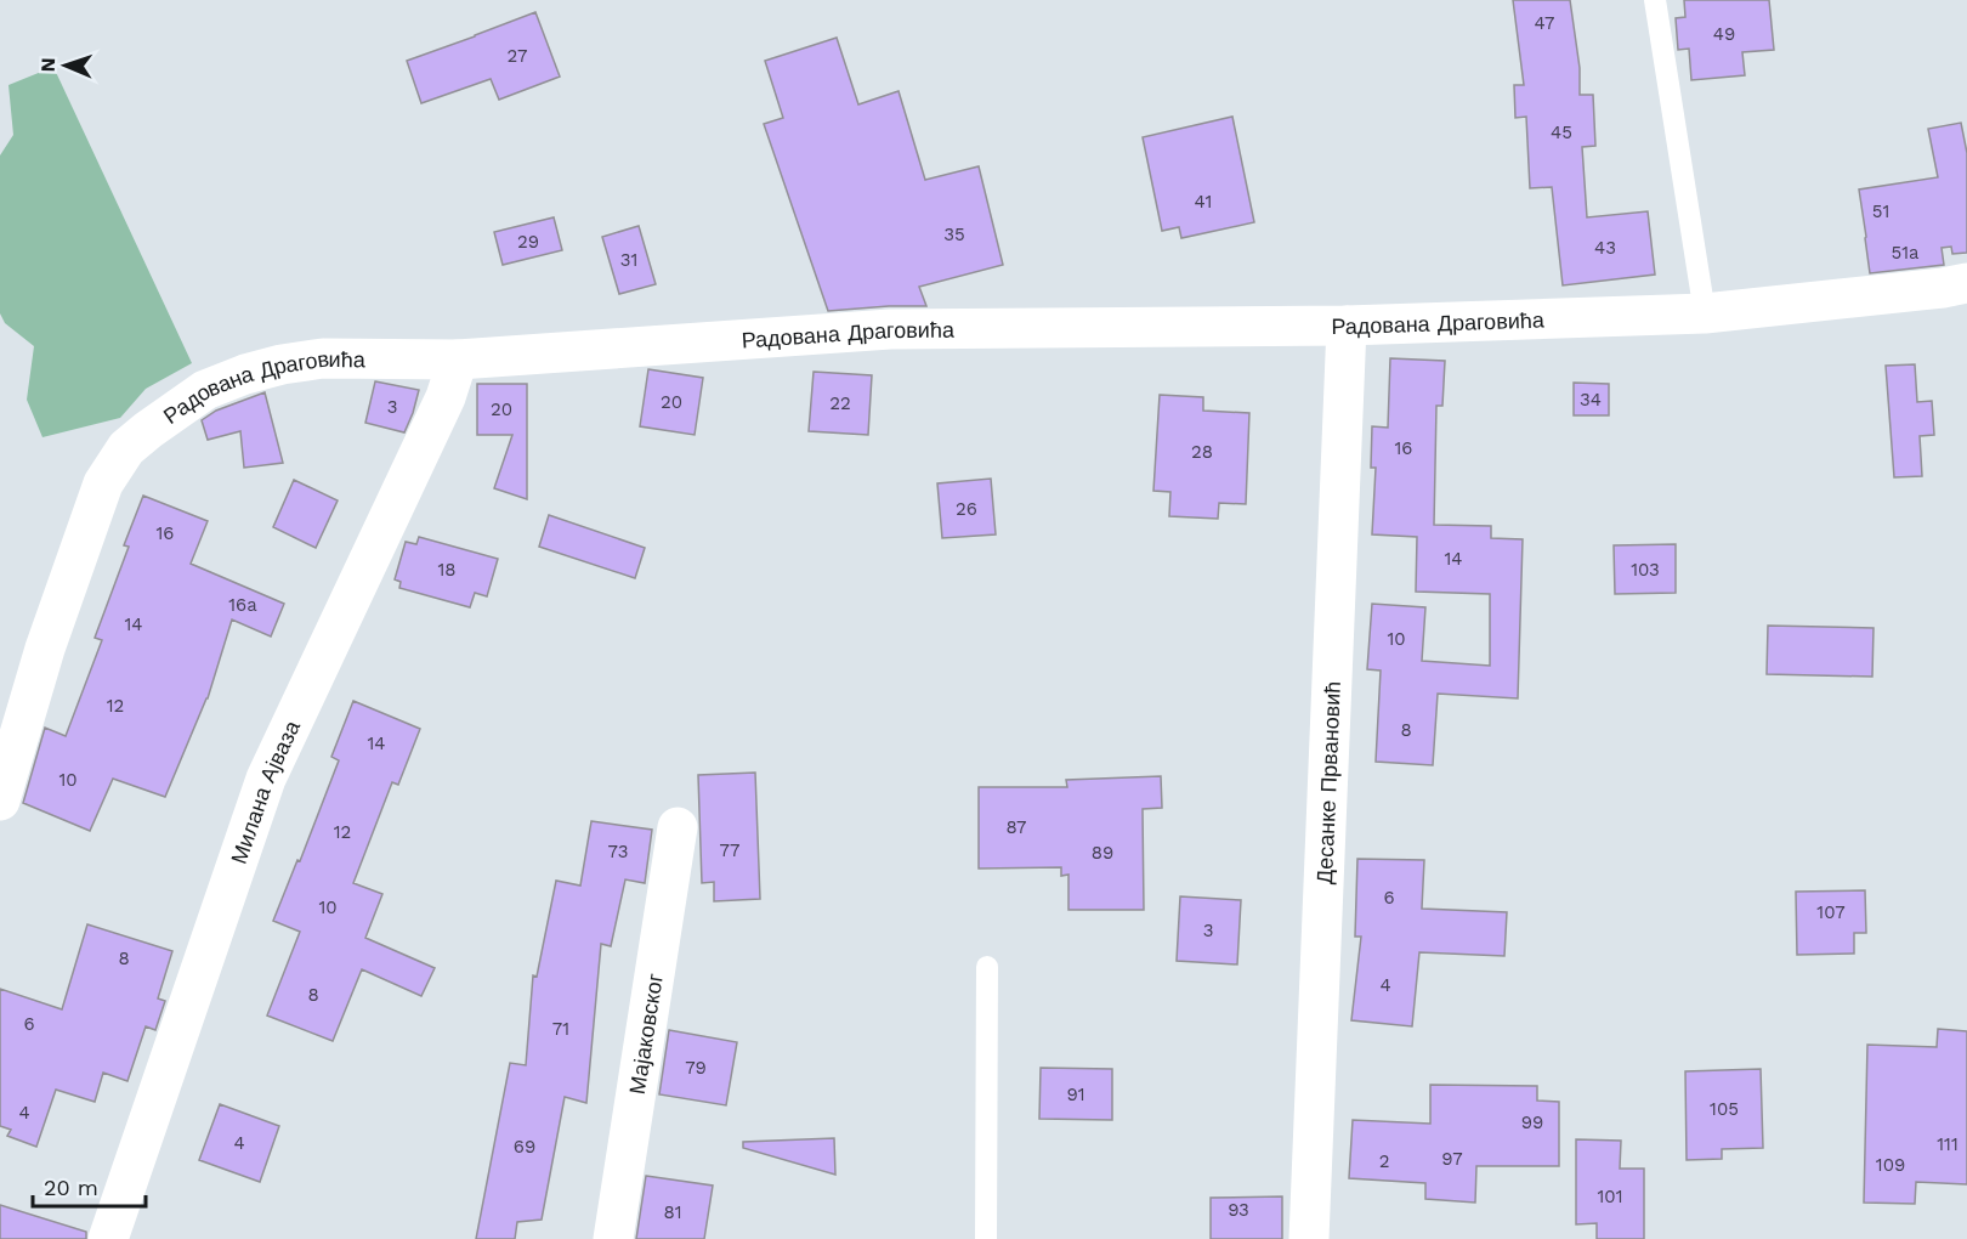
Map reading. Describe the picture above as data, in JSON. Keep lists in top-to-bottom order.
{
  "streets": {
    "street": [
      "Радована Драговића",
      "Десанке Првановић",
      "Милана Ајваза",
      "Мајаковског"
    ]
  },
  "crossings": [
    ["Радована Драговића", "Десанке Првановић"],
    ["Радована Драговића", "Милана Ајваза"]
  ],
  "house_numbers": [
    "47",
    "49",
    "27",
    "45",
    "41",
    "51",
    "35",
    "29",
    "43",
    "51a",
    "31",
    "34",
    "20",
    "22",
    "3",
    "20",
    "16",
    "28",
    "26",
    "16",
    "14",
    "18",
    "103",
    "16a",
    "14",
    "10",
    "12",
    "8",
    "14",
    "10",
    "87",
    "12",
    "77",
    "73",
    "89",
    "6",
    "10",
    "107",
    "3",
    "8",
    "4",
    "8",
    "6",
    "71",
    "79",
    "91",
    "105",
    "4",
    "99",
    "4",
    "111",
    "69",
    "97",
    "2",
    "109",
    "101",
    "93",
    "81"
  ],
  "scale_bar": "20 m",
  "north": "left"
}
